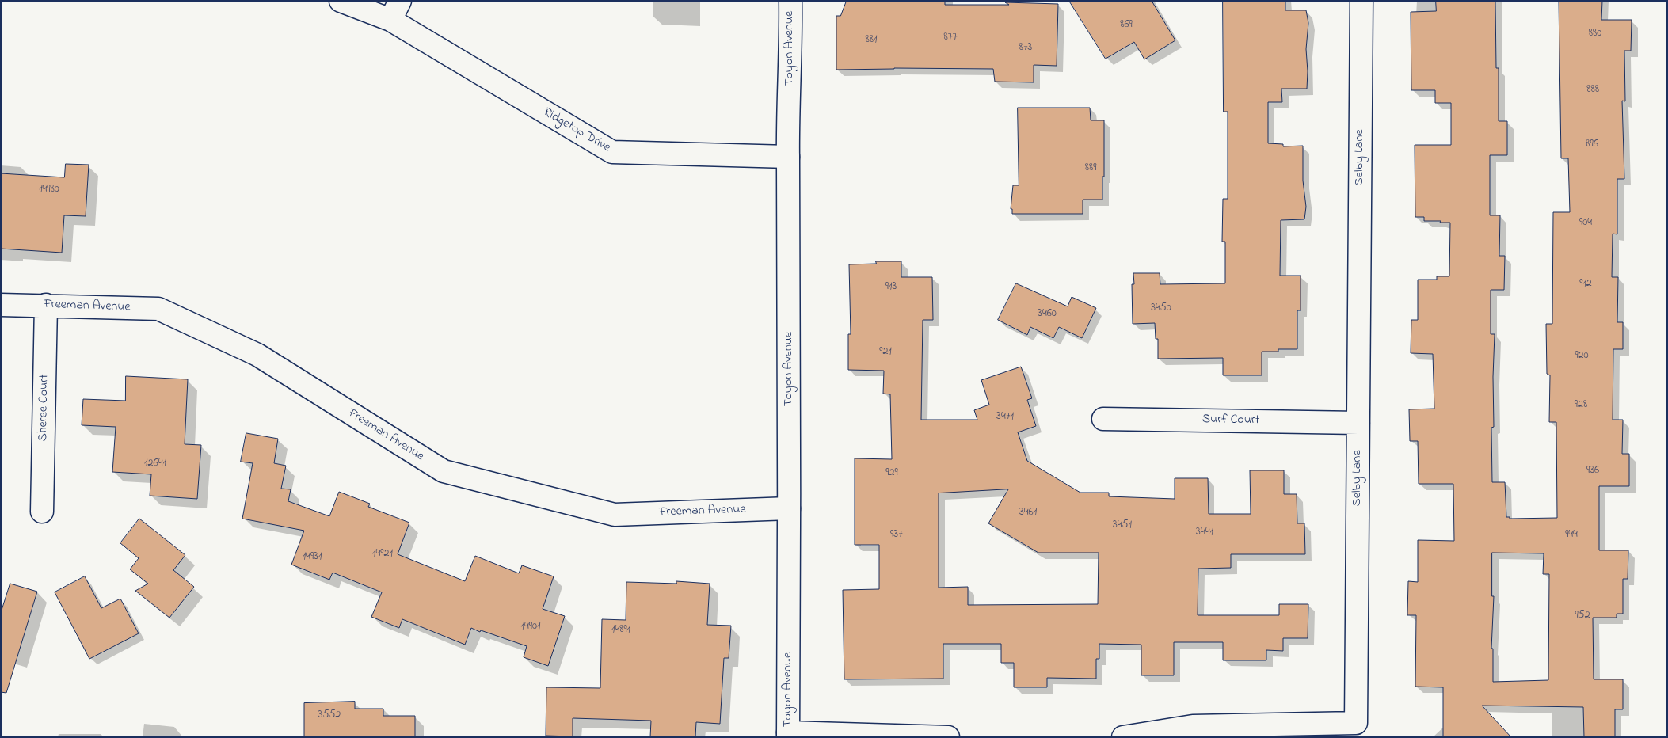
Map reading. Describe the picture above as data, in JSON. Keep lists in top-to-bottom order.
{
  "streets": {
    "street": [
      "Toyon Avenue",
      "Ridgetop Drive",
      "Selby Lane",
      "Freeman Avenue",
      "Sheree Court",
      "Surf Court"
    ]
  },
  "crossings": [
    ["Toyon Avenue", "Ridgetop Drive"],
    ["Toyon Avenue", "Freeman Avenue"],
    ["Selby Lane", "Surf Court"],
    ["Freeman Avenue", "Sheree Court"]
  ],
  "house_numbers": [
    "869",
    "880",
    "877",
    "881",
    "873",
    "888",
    "896",
    "889",
    "14980",
    "904",
    "912",
    "913",
    "3450",
    "3460",
    "921",
    "920",
    "928",
    "3471",
    "12641",
    "936",
    "929",
    "3461",
    "3451",
    "3441",
    "937",
    "944",
    "14921",
    "14931",
    "952",
    "14901",
    "14891",
    "3552"
  ]
}
